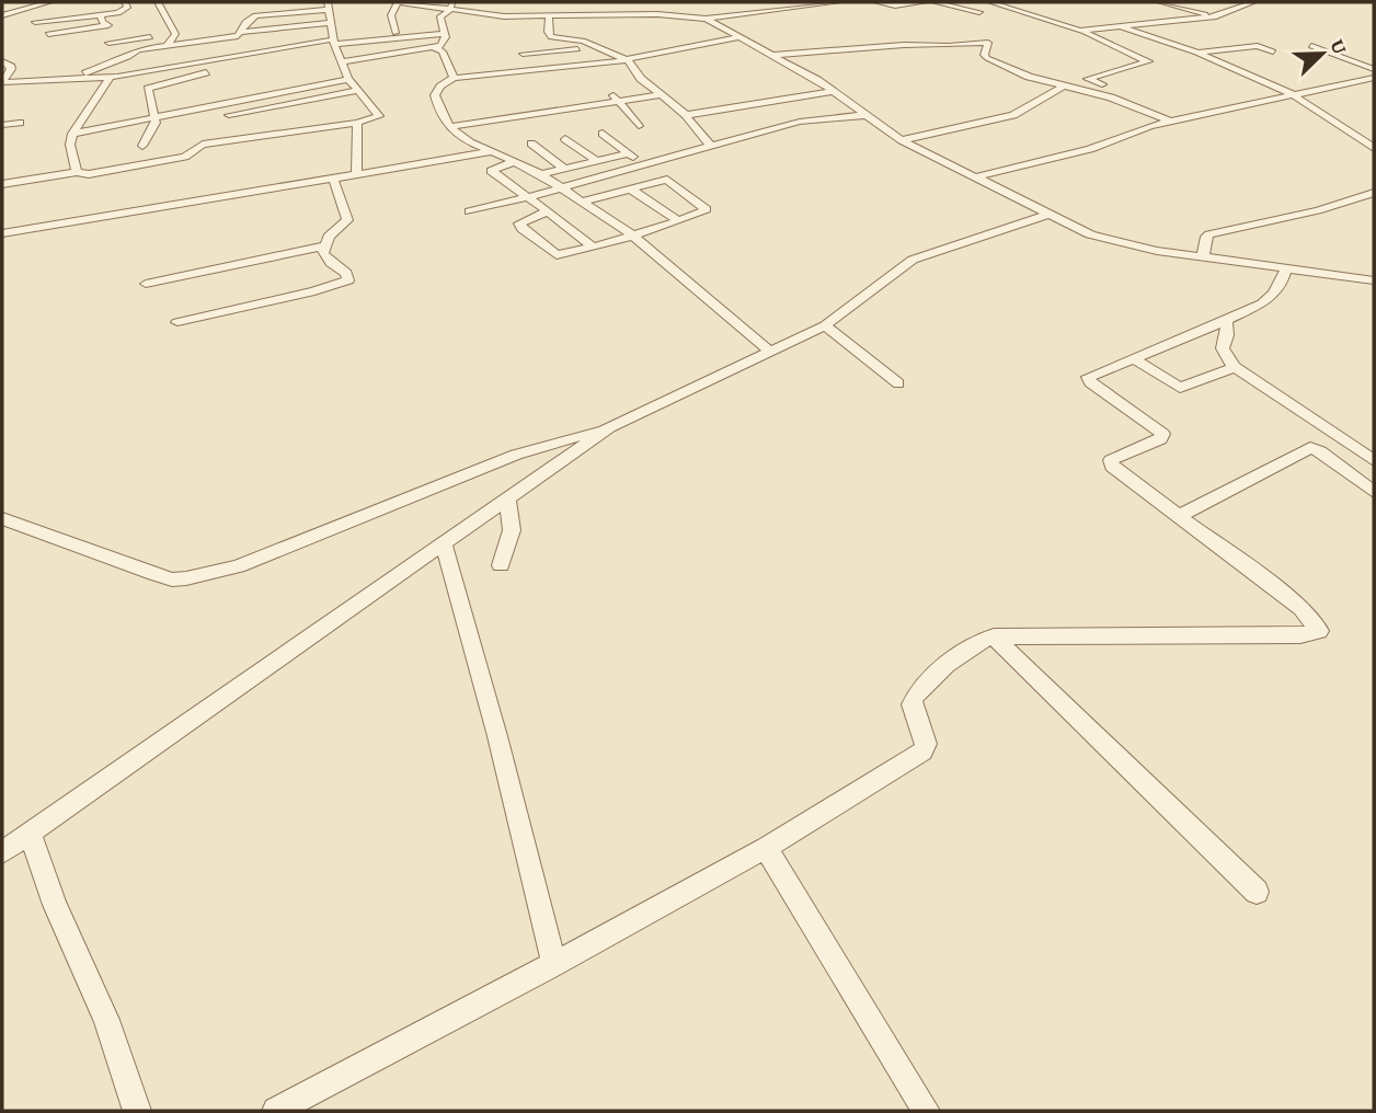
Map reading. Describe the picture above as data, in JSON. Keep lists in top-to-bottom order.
{
  "north": "top right"
}
